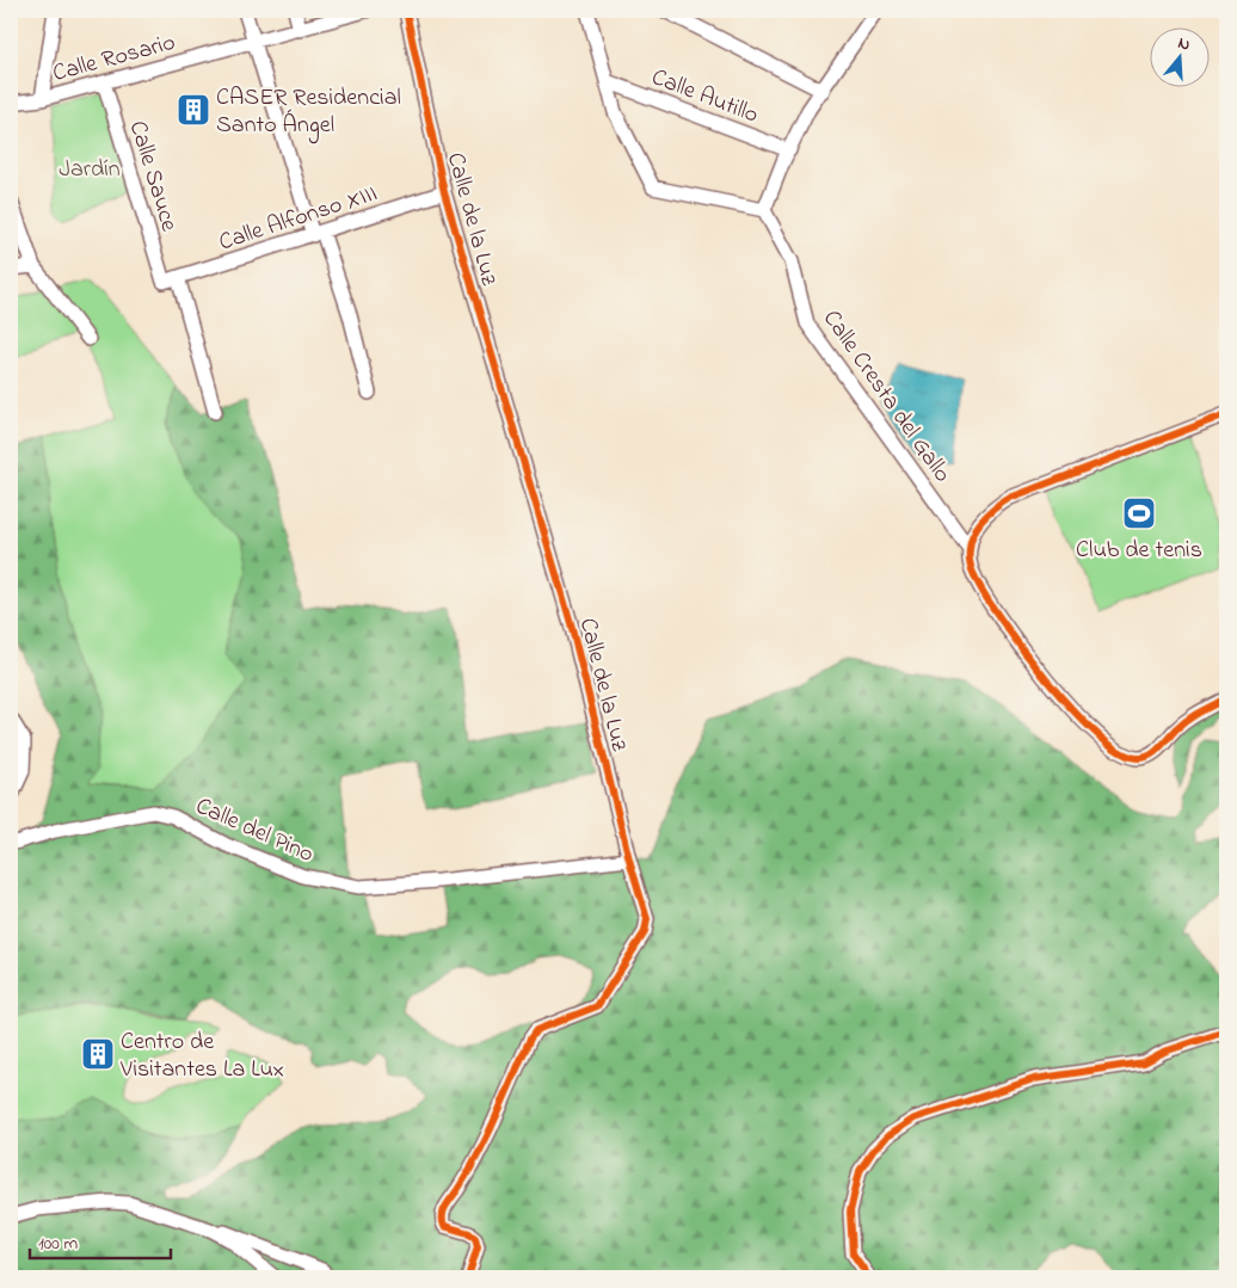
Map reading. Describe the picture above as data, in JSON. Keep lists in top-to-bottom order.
{
  "streets": {
    "street": [
      "Calle Rosario",
      "Calle Autillo",
      "Calle Sauce",
      "Calle Alfonso XIII",
      "Calle de la Luz",
      "Calle Cresta del Gallo",
      "Calle del Pino"
    ]
  },
  "crossings": [
    ["Calle Rosario", "Calle Sauce"],
    ["Calle Sauce", "Calle Alfonso XIII"],
    ["Calle Alfonso XIII", "Calle de la Luz"],
    ["Calle de la Luz", "Calle del Pino"]
  ],
  "parks": ["Jardín"],
  "places": {
    "building": ["CASER Residencial Santo Ángel", "Centro de Visitantes La Lux"],
    "sports": ["Club de tenis"]
  },
  "scale_bar": "100 m",
  "north": "top"
}
